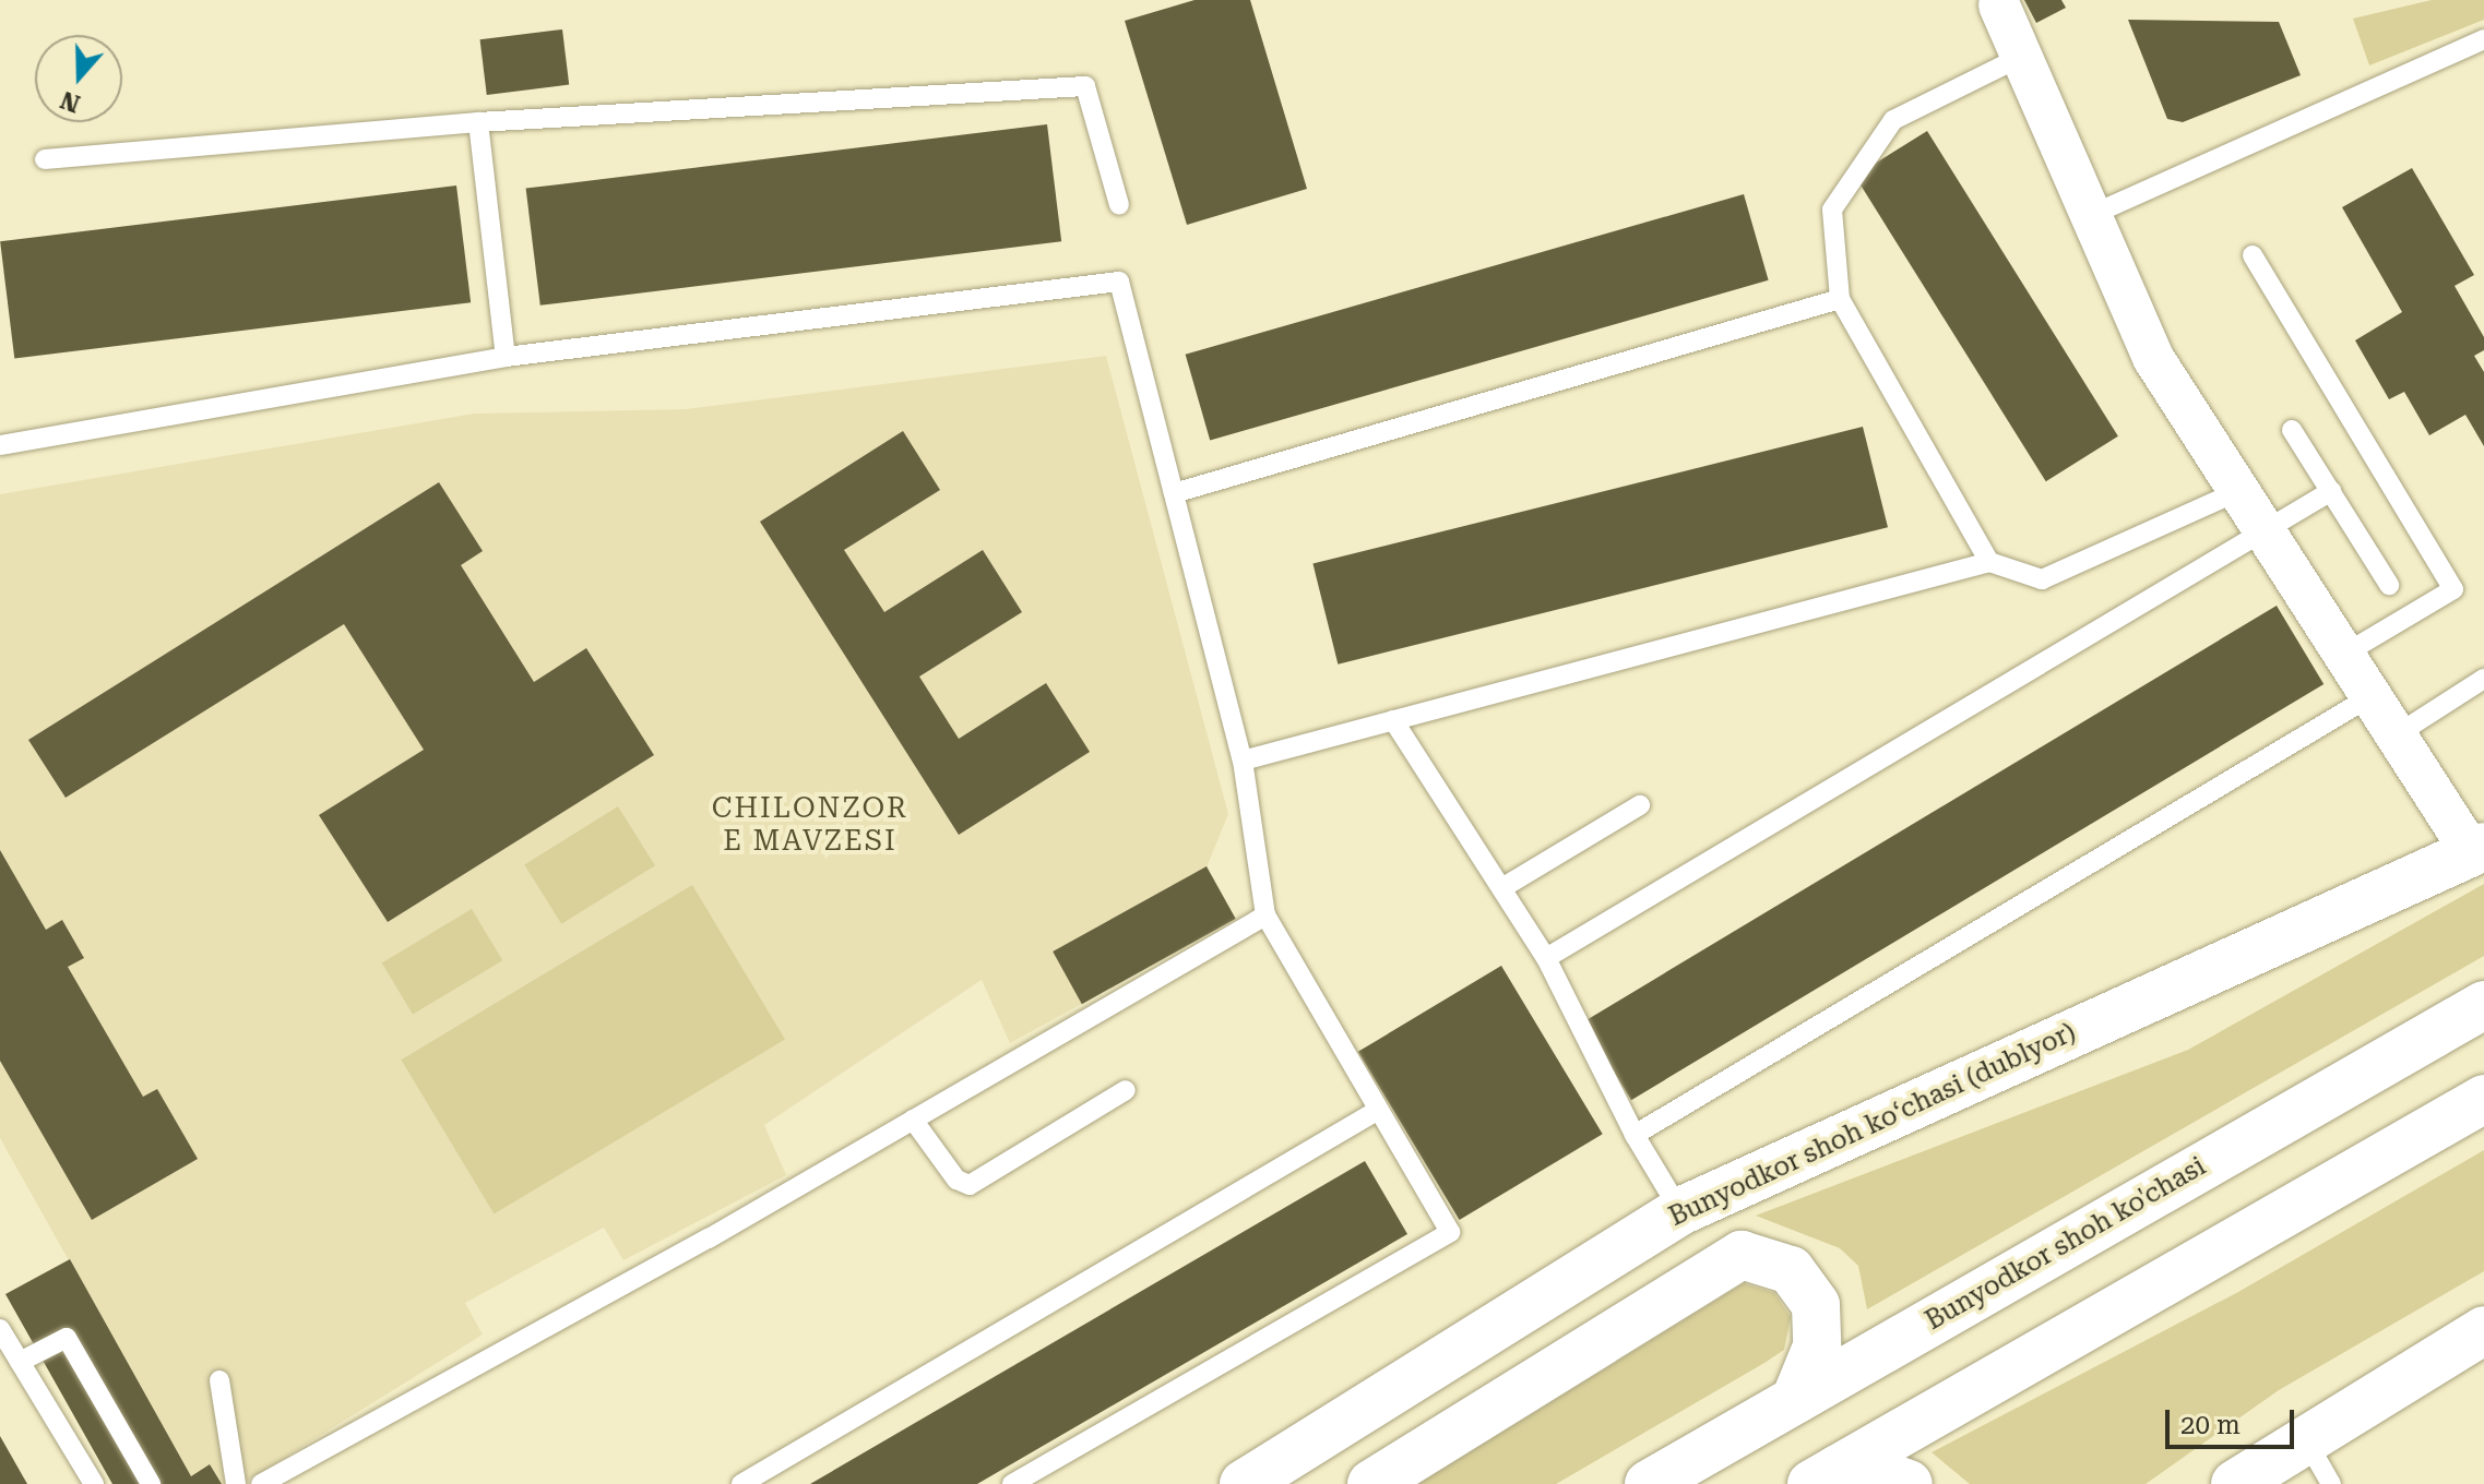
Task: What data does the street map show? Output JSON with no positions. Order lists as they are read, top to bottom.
{
  "streets": {
    "main road": ["Bunyodkor shoh koʻchasi (dublyor)", "Bunyodkor shoh ko'chasi"]
  },
  "districts": ["CHILONZOR E MAVZESI"],
  "scale_bar": "20 m",
  "north": "bottom"
}
